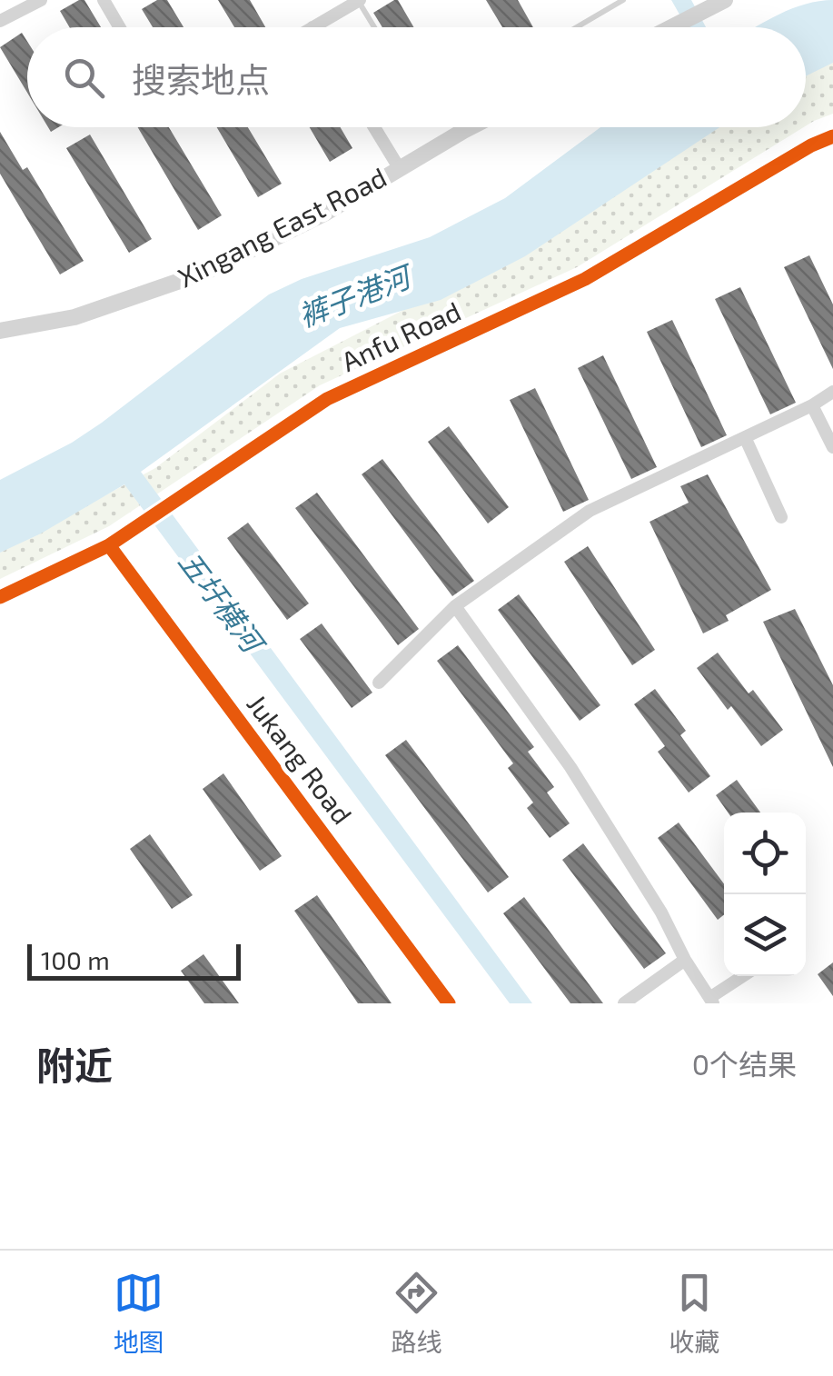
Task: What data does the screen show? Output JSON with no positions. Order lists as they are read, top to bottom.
{
  "streets": {
    "street": ["Xingang East Road", "Anfu Road", "Jukang Road"]
  },
  "crossings": [
    ["Anfu Road", "Jukang Road"]
  ],
  "water": ["裤子港河", "五圩横河"],
  "scale_bar": "100 m",
  "page": {
    "search": "搜索地点",
    "scale": "100 m",
    "heading": ["附近", "0个结果"],
    "nav": ["地图", "路线", "收藏"]
  }
}
